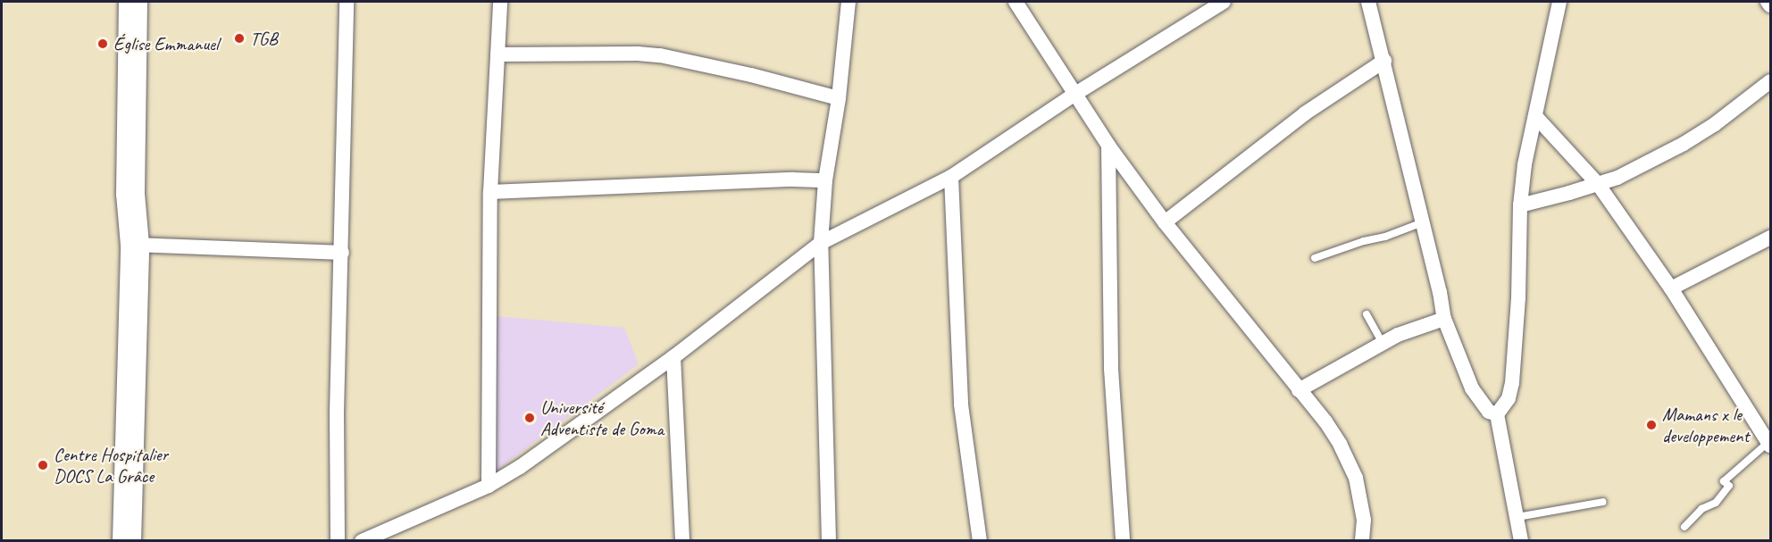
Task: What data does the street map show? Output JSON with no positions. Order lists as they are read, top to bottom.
{
  "places": [
    "TGB",
    "Église Emmanuel",
    "Université Adventiste de Goma",
    "Mamans x le developpement",
    "Centre Hospitalier DOCS La Grâce"
  ]
}
